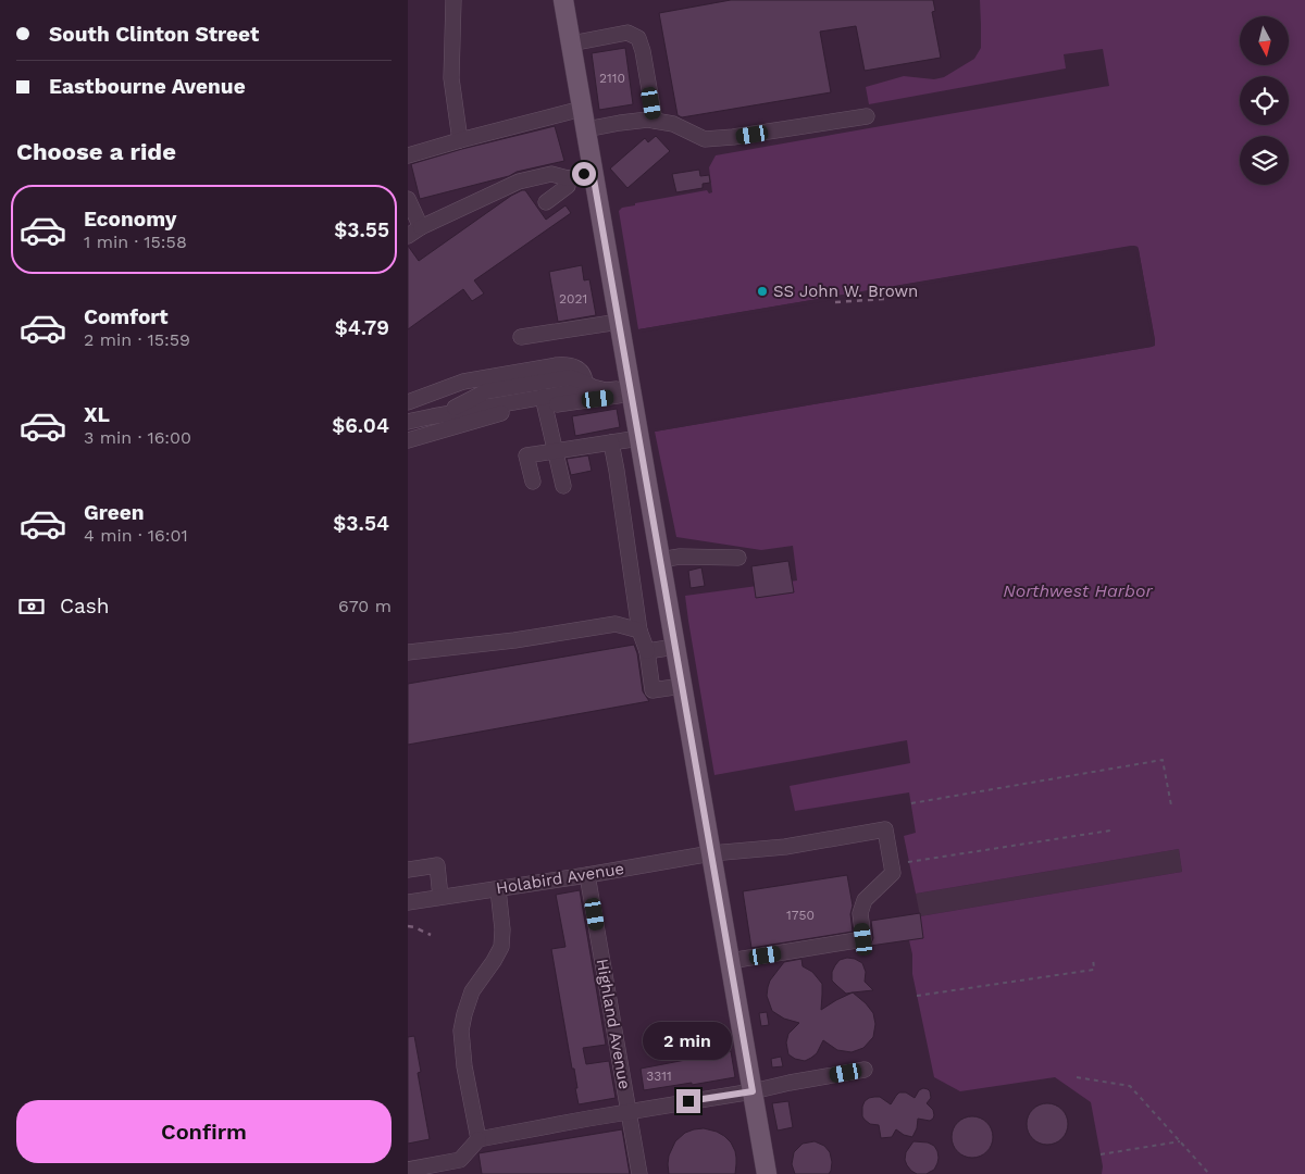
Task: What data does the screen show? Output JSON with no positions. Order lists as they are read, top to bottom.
{
  "streets": {
    "street": ["Holabird Avenue", "Highland Avenue"]
  },
  "crossings": [
    ["Holabird Avenue", "Highland Avenue"]
  ],
  "water": ["Northwest Harbor"],
  "places": ["SS John W. Brown"],
  "house_numbers": [
    "2110",
    "2021",
    "1750",
    "3311"
  ],
  "north": "bottom",
  "page": {
    "banner": ["South Clinton Street", "Eastbourne Avenue"],
    "heading": "Choose a ride",
    "list": [
      {
        "name": "Economy",
        "note": "1 min · 15:58",
        "value": "$3.55"
      },
      {
        "name": "Comfort",
        "note": "2 min · 15:59",
        "value": "$4.79"
      },
      {
        "name": "XL",
        "note": "3 min · 16:00",
        "value": "$6.04"
      },
      {
        "name": "Green",
        "note": "4 min · 16:01",
        "value": "$3.54"
      }
    ],
    "pay": ["Cash", "670 m"],
    "bubble": "2 min",
    "buttons": "Confirm"
  }
}
